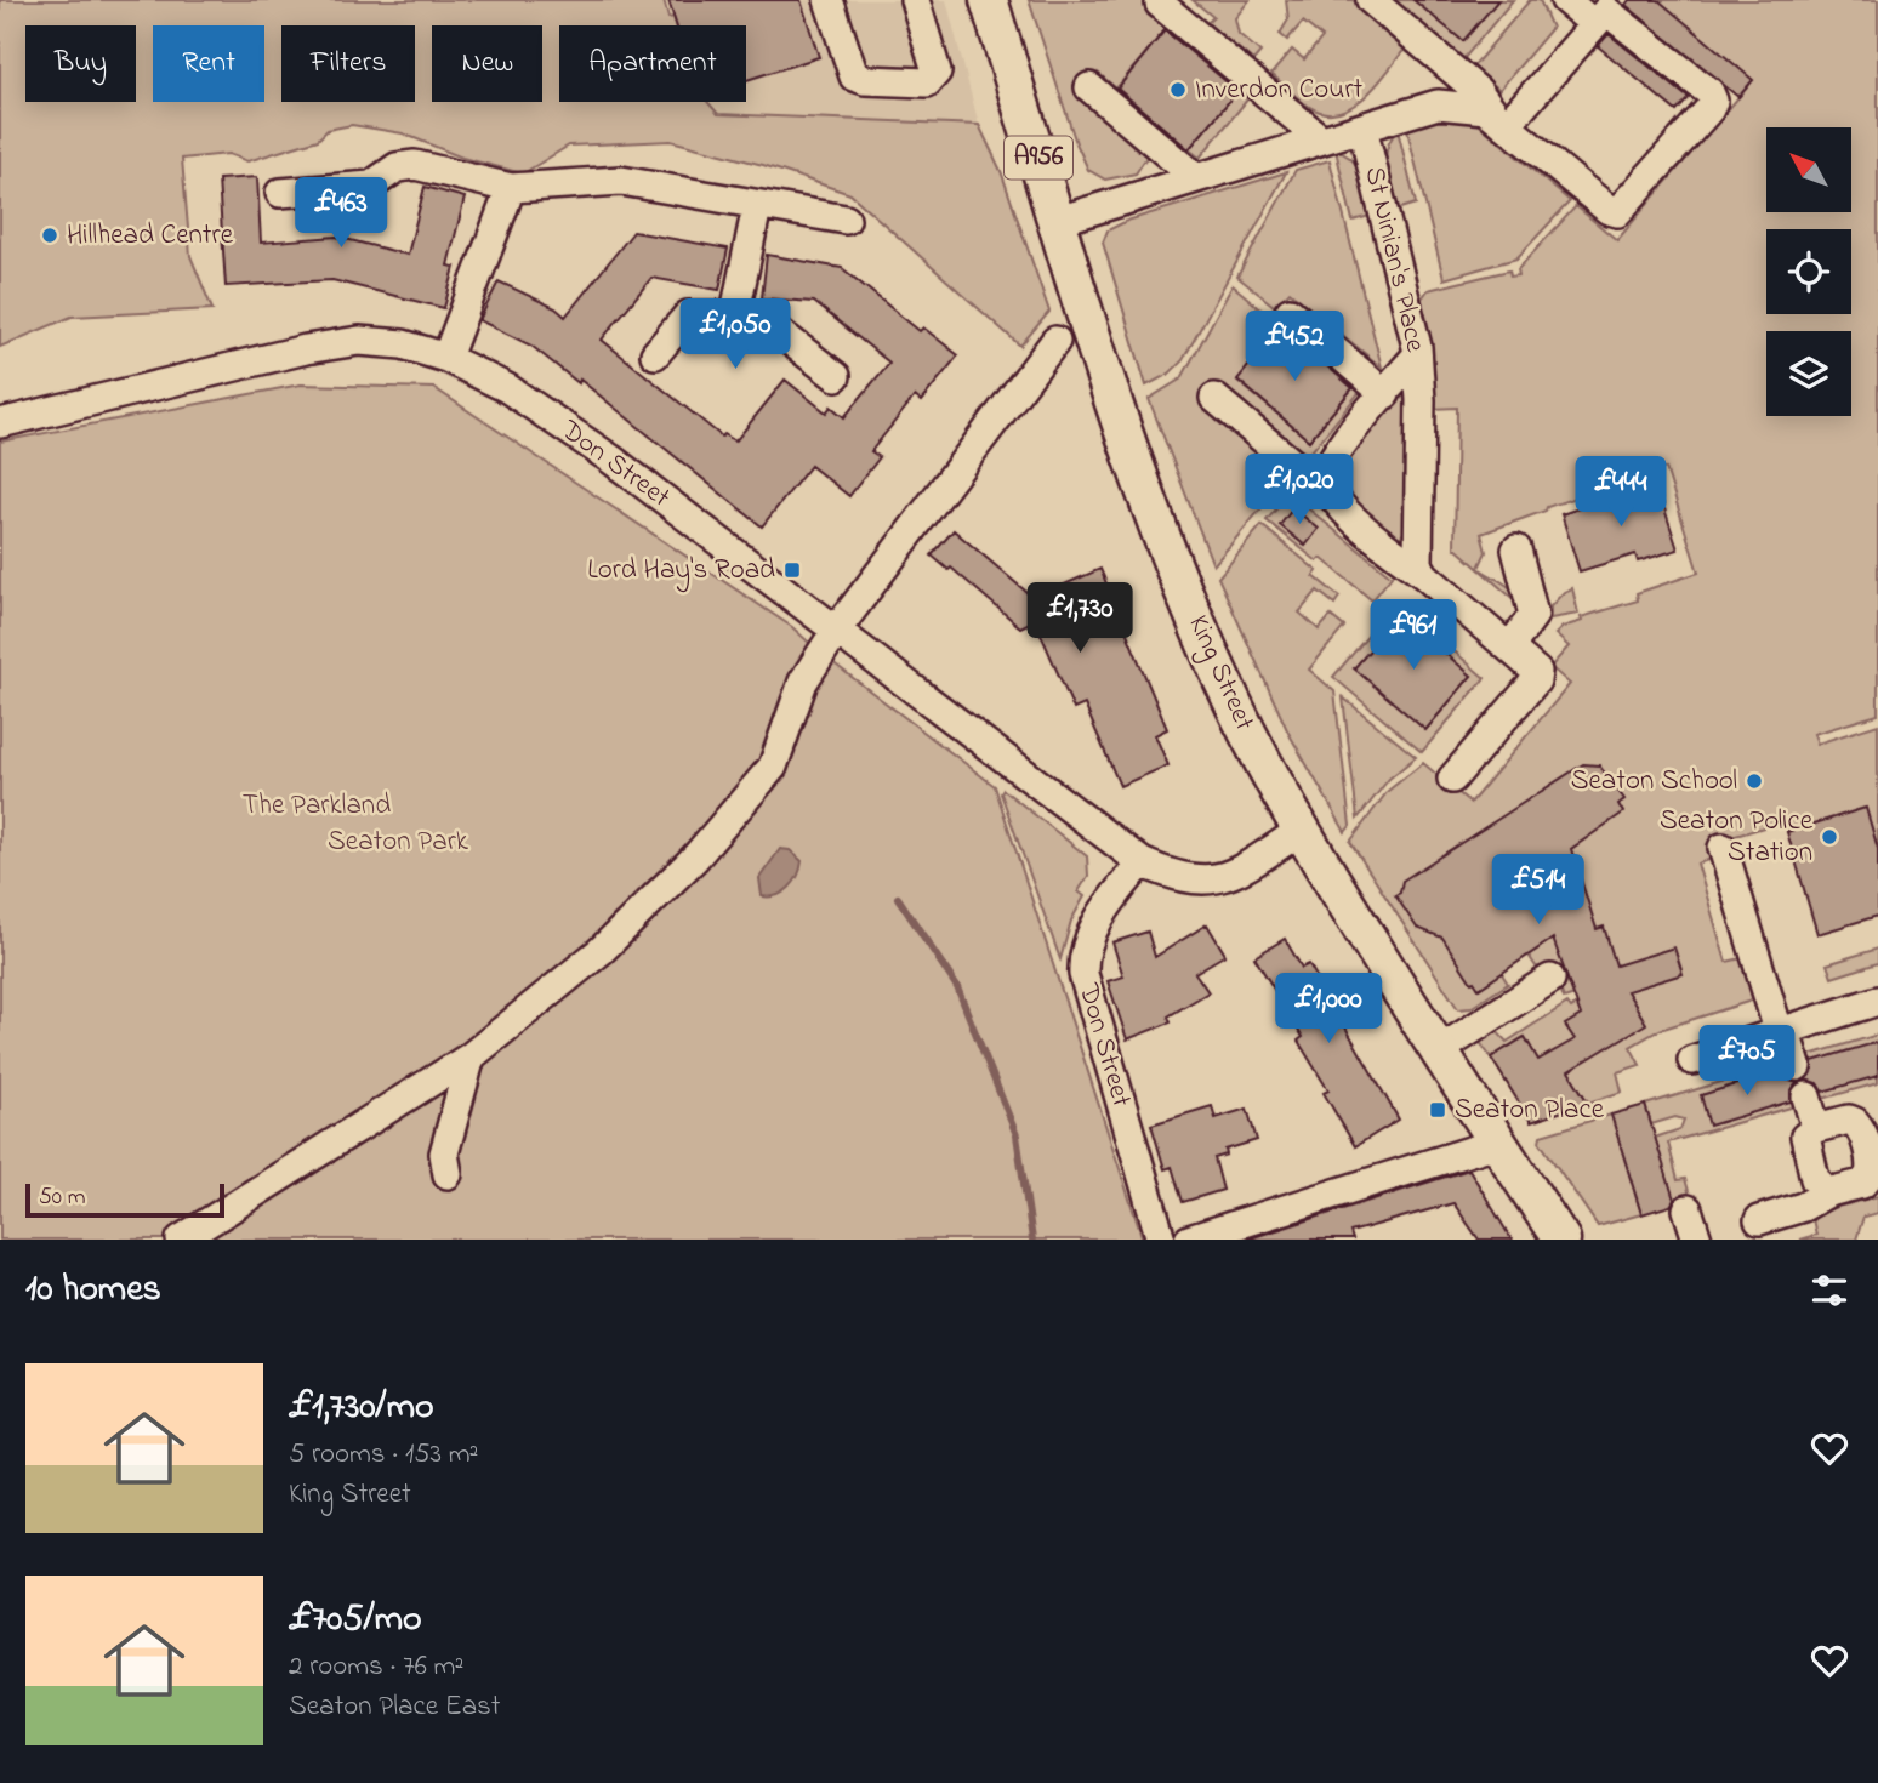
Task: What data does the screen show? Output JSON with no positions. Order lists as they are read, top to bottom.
{
  "streets": {
    "main road": ["A956", "King Street"],
    "street": ["St Ninian's Place", "Don Street"]
  },
  "crossings": [
    ["St Ninian's Place", "King Street"],
    ["Don Street", "King Street"]
  ],
  "parks": ["The Parkland", "Seaton Park"],
  "places": {
    "other": [
      "Inverdon Court",
      "Hillhead Centre",
      "Seaton School",
      "Seaton Police Station"
    ],
    "transit": ["Lord Hay's Road", "Seaton Place"]
  },
  "scale_bar": "50 m",
  "north": "top left",
  "page": {
    "chip": [
      "Buy",
      "Rent",
      "Filters",
      "New",
      "Apartment"
    ],
    "price": [
      "£463",
      "£1,050",
      "£452",
      "£1,020",
      "£444",
      "£1,730",
      "£961",
      "£514",
      "£1,000",
      "£705"
    ],
    "scale": "50 m",
    "heading": "10 homes",
    "list": [
      {
        "name": "£1,730/mo",
        "note": "5 rooms · 153 m² · King Street"
      },
      {
        "name": "£705/mo",
        "note": "2 rooms · 76 m² · Seaton Place East"
      }
    ]
  }
}
